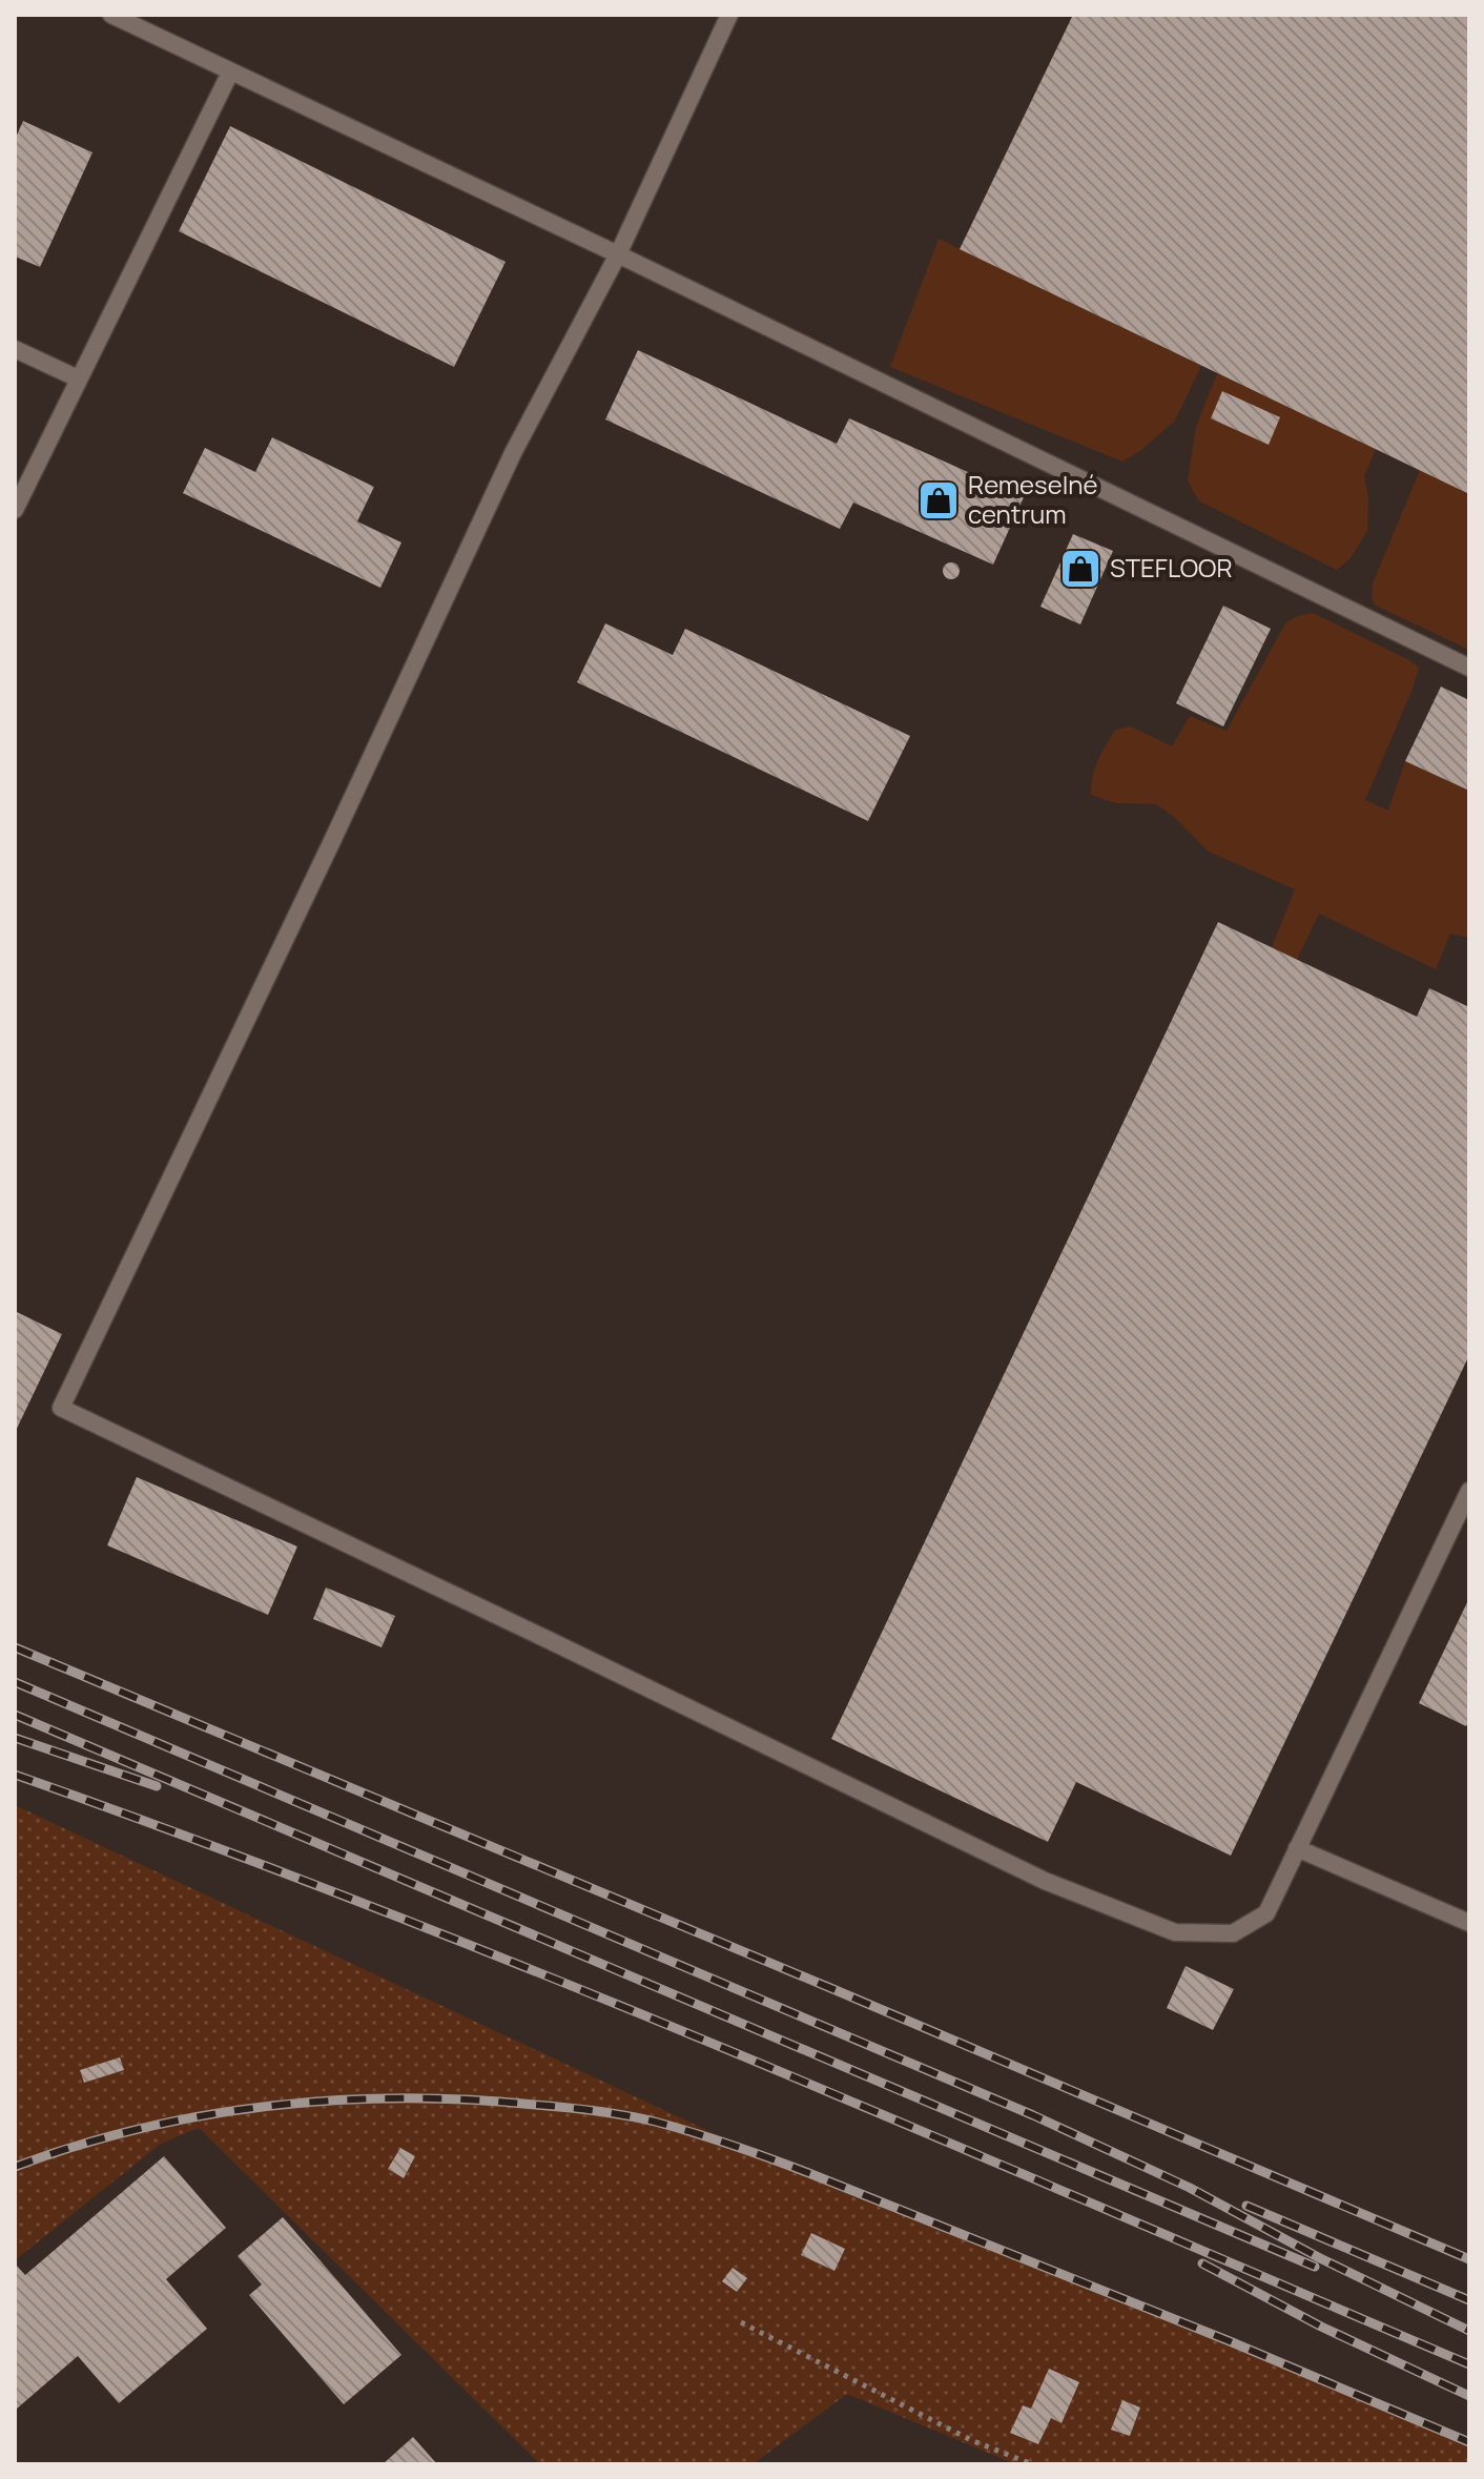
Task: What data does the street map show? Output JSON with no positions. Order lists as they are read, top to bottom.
{
  "places": {
    "shop": ["Remeselné centrum", "STEFLOOR"]
  }
}
